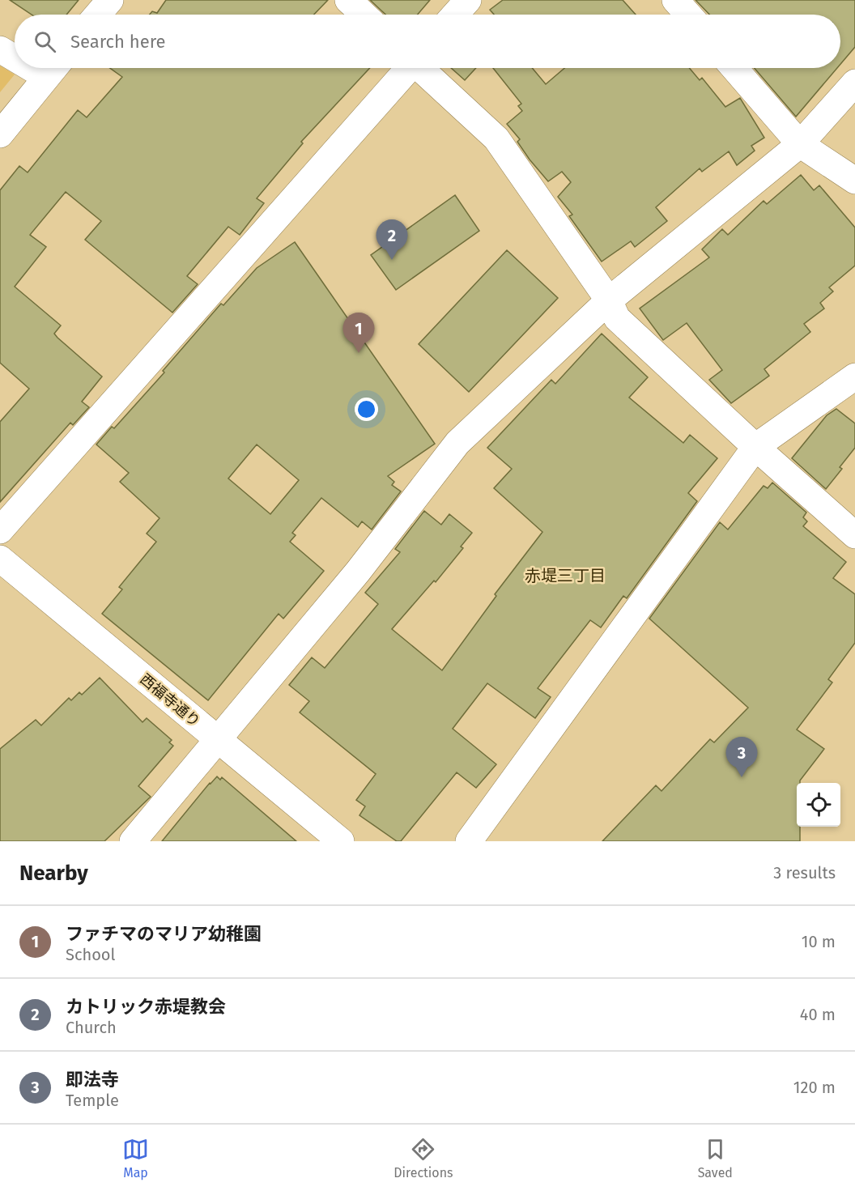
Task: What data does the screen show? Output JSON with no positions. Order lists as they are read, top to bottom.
{
  "streets": {
    "street": ["西福寺通り"]
  },
  "districts": ["赤堤三丁目"],
  "page": {
    "search": "Search here",
    "pins": ["2", "1", "3"],
    "heading": ["Nearby", "3 results"],
    "list": [
      {
        "mark": "1",
        "name": "ファチマのマリア幼稚園",
        "note": "School",
        "value": "10 m"
      },
      {
        "mark": "2",
        "name": "カトリック赤堤教会",
        "note": "Church",
        "value": "40 m"
      },
      {
        "mark": "3",
        "name": "即法寺",
        "note": "Temple",
        "value": "120 m"
      }
    ],
    "nav": ["Map", "Directions", "Saved"]
  }
}
